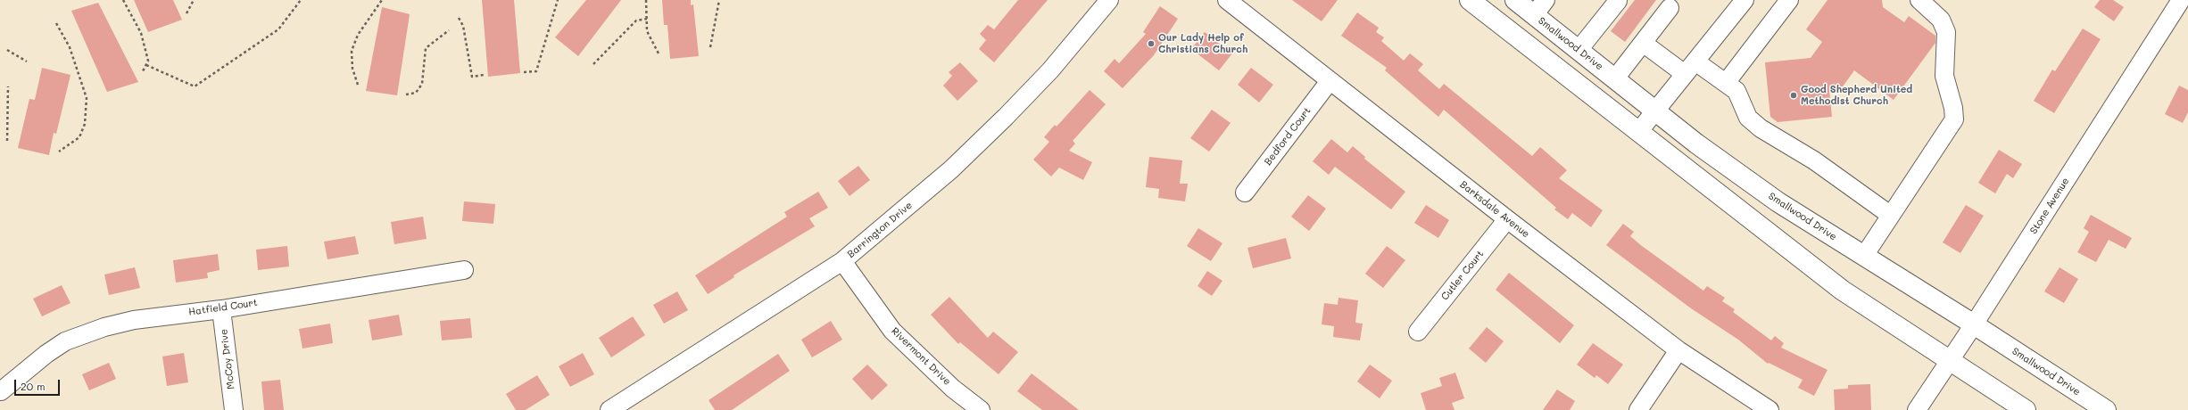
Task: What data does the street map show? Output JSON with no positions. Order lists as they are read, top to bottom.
{
  "streets": {
    "main road": ["Smallwood Drive"],
    "street": [
      "Bedford Court",
      "Stone Avenue",
      "Barksdale Avenue",
      "Barrington Drive",
      "Cutler Court",
      "Hatfield Court",
      "Rivermont Drive",
      "McCoy Drive"
    ]
  },
  "crossings": [
    ["Smallwood Drive", "Stone Avenue"],
    ["Bedford Court", "Barksdale Avenue"],
    ["Barksdale Avenue", "Cutler Court"],
    ["Barrington Drive", "Rivermont Drive"],
    ["Hatfield Court", "McCoy Drive"]
  ],
  "places": ["Our Lady Help of Christians Church", "Good Shepherd United Methodist Church"],
  "scale_bar": "20 m"
}
